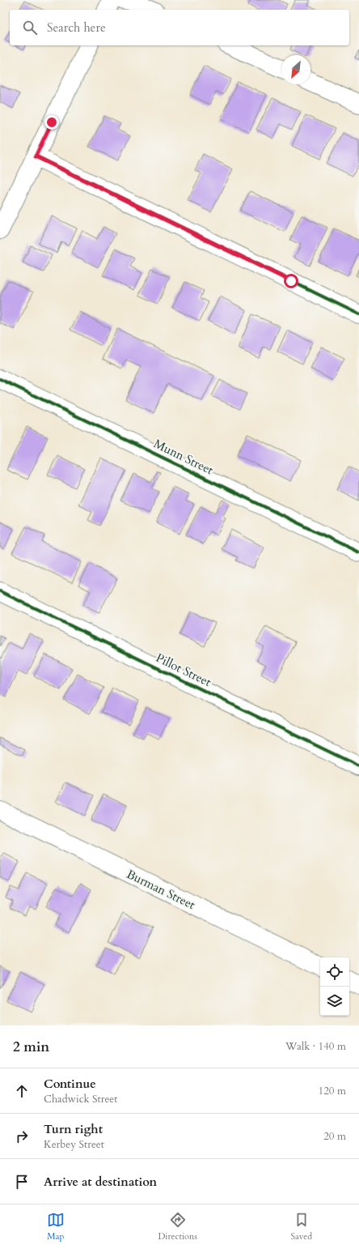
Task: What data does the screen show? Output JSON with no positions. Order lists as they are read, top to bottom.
{
  "streets": {
    "street": ["Munn Street", "Pillot Street", "Burman Street"]
  },
  "north": "bottom left",
  "page": {
    "search": "Search here",
    "heading": ["2 min", "Walk · 140 m"],
    "list": [
      ["Continue", "Chadwick Street", "120 m"],
      ["Turn right", "Kerbey Street", "20 m"],
      "Arrive at destination"
    ],
    "nav": ["Map", "Directions", "Saved"]
  }
}
